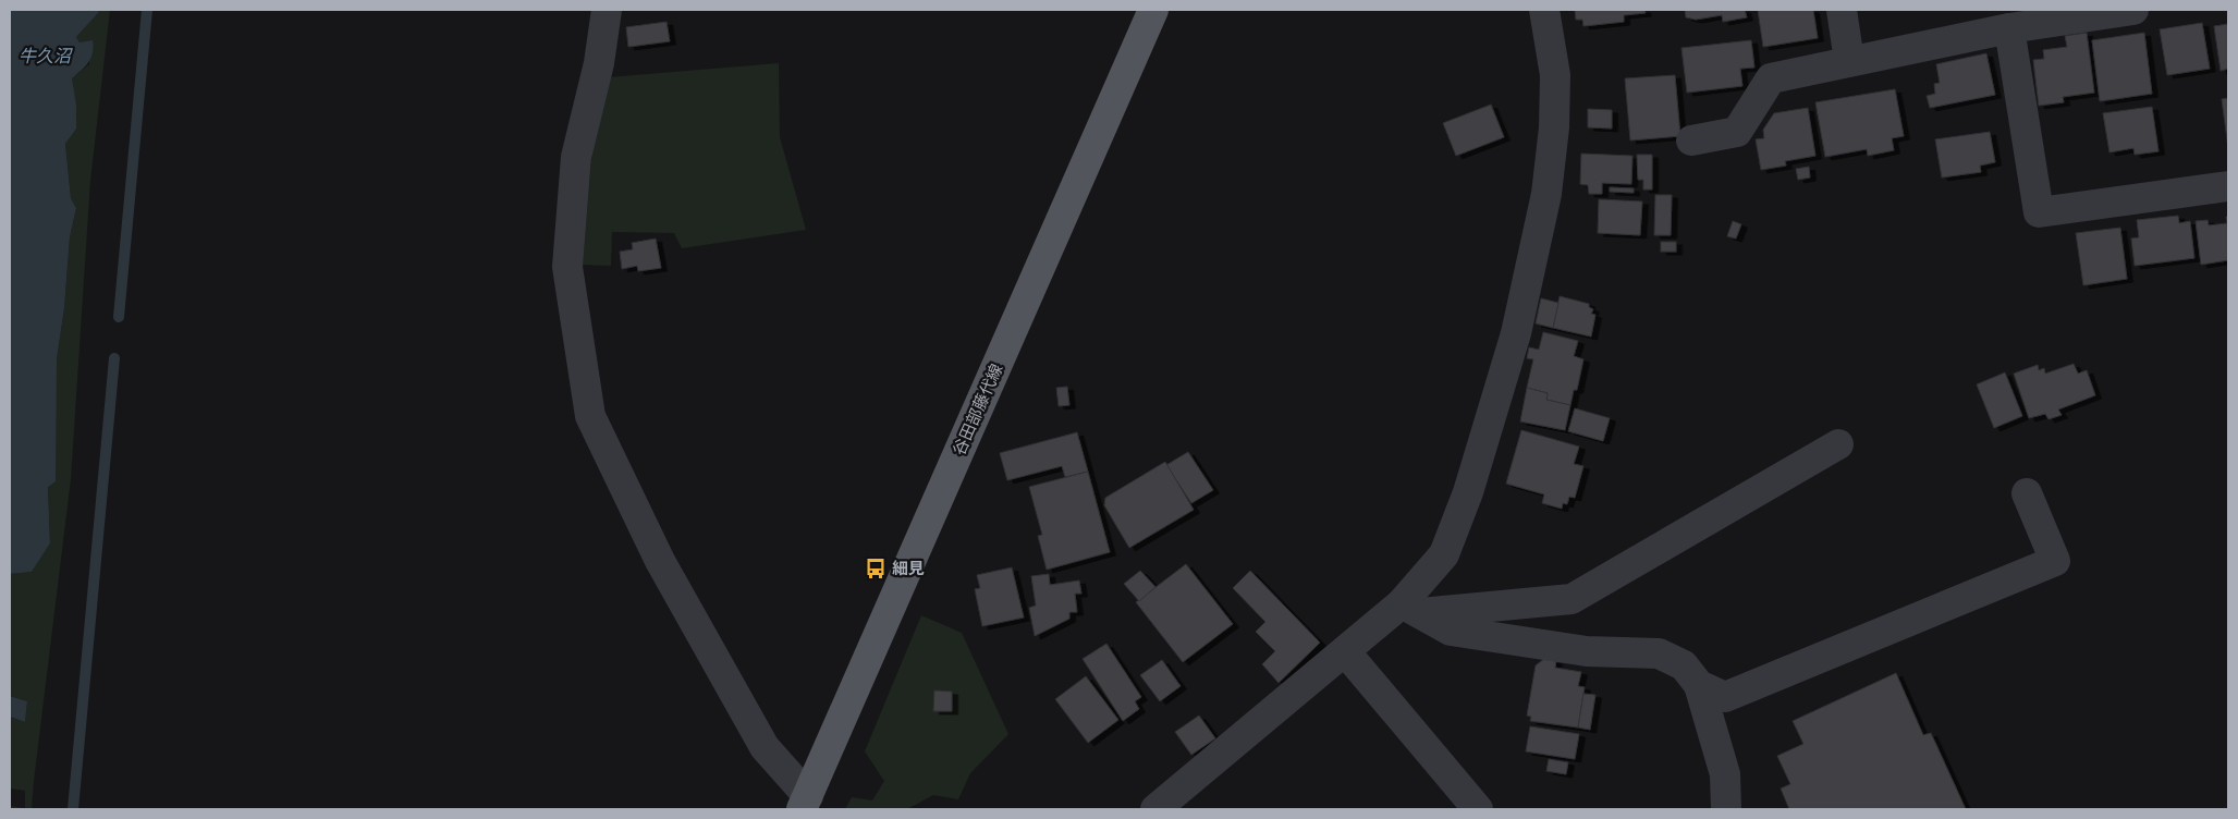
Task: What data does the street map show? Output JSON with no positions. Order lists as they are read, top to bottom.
{
  "streets": {
    "main road": ["谷田部藤代線"]
  },
  "water": ["牛久沼"],
  "places": {
    "bus stop": ["細見"]
  }
}
